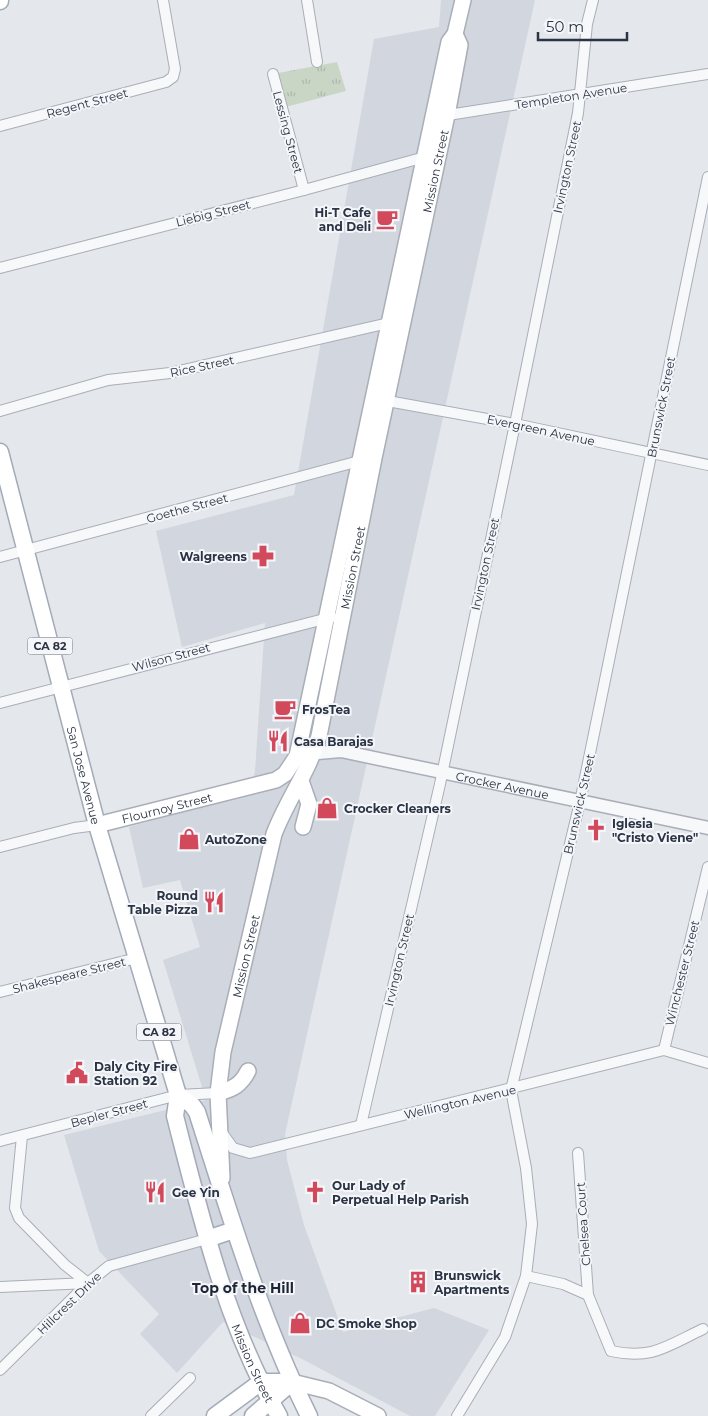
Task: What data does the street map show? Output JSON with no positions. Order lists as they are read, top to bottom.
{
  "streets": {
    "main road": [
      "Mission Street",
      "CA 82",
      "San Jose Avenue",
      "Flournoy Street"
    ],
    "street": [
      "Templeton Avenue",
      "Regent Street",
      "Lessing Street",
      "Irvington Street",
      "Liebig Street",
      "Rice Street",
      "Brunswick Street",
      "Evergreen Avenue",
      "Goethe Street",
      "Wilson Street",
      "Crocker Avenue",
      "Winchester Street",
      "Shakespeare Street",
      "Wellington Avenue",
      "Bepler Street",
      "Chelsea Court",
      "Hillcrest Drive"
    ]
  },
  "crossings": [
    ["Templeton Avenue", "Irvington Street"],
    ["Templeton Avenue", "Mission Street"],
    ["Lessing Street", "Liebig Street"],
    ["Irvington Street", "Evergreen Avenue"],
    ["Irvington Street", "Crocker Avenue"],
    ["Irvington Street", "Wellington Avenue"],
    ["Mission Street", "Liebig Street"],
    ["Mission Street", "Rice Street"],
    ["Mission Street", "Evergreen Avenue"],
    ["Mission Street", "Goethe Street"],
    ["Mission Street", "Wilson Street"],
    ["Mission Street", "San Jose Avenue"],
    ["Mission Street", "Crocker Avenue"],
    ["Mission Street", "Wellington Avenue"],
    ["Mission Street", "Bepler Street"],
    ["Mission Street", "Hillcrest Drive"],
    ["Brunswick Street", "Evergreen Avenue"],
    ["Brunswick Street", "Crocker Avenue"],
    ["Brunswick Street", "Wellington Avenue"],
    ["Goethe Street", "San Jose Avenue"],
    ["Wilson Street", "San Jose Avenue"],
    ["San Jose Avenue", "Flournoy Street"],
    ["San Jose Avenue", "Shakespeare Street"],
    ["San Jose Avenue", "Bepler Street"],
    ["Winchester Street", "Wellington Avenue"]
  ],
  "districts": ["Top of the Hill"],
  "places": {
    "cafe": ["Hi-T Cafe and Deli", "FrosTea"],
    "pharmacy": ["Walgreens"],
    "restaurant": ["Casa Barajas", "Round Table Pizza", "Gee Yin"],
    "shop": ["Crocker Cleaners", "AutoZone", "DC Smoke Shop"],
    "church": ["Iglesia \"Cristo Viene\"", "Our Lady of Perpetual Help Parish"],
    "public building": ["Daly City Fire Station 92"],
    "building": ["Brunswick Apartments"]
  },
  "scale_bar": "50 m"
}
